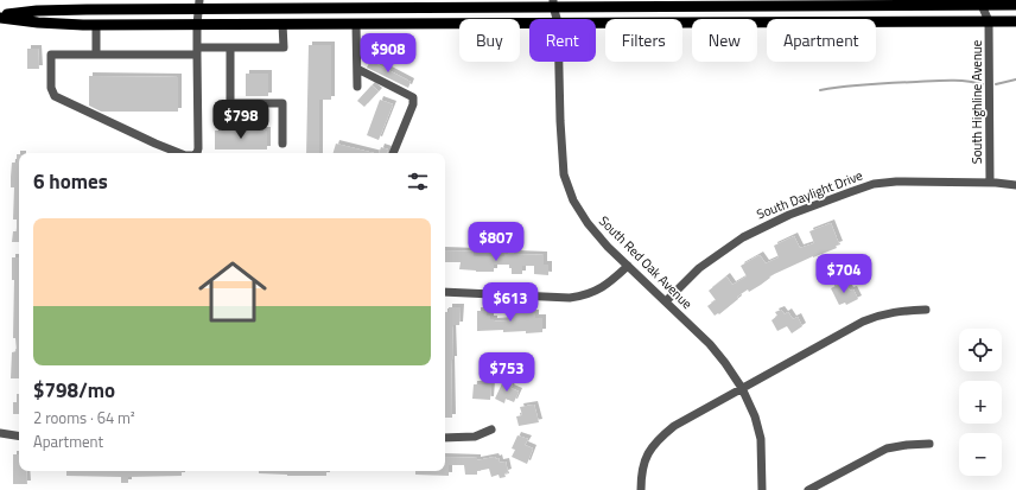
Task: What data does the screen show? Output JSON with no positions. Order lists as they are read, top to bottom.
{
  "streets": {
    "street": ["South Highline Avenue", "South Daylight Drive", "South Red Oak Avenue"]
  },
  "crossings": [
    ["South Highline Avenue", "South Daylight Drive"],
    ["South Daylight Drive", "South Red Oak Avenue"]
  ],
  "page": {
    "chip": [
      "Buy",
      "Rent",
      "Filters",
      "New",
      "Apartment"
    ],
    "price": [
      "$908",
      "$798",
      "$807",
      "$704",
      "$613",
      "$753"
    ],
    "heading": "6 homes",
    "list": [
      {
        "name": "$798/mo",
        "note": "2 rooms · 64 m² · Apartment"
      }
    ],
    "map_buttons": ["+", "−"]
  }
}
